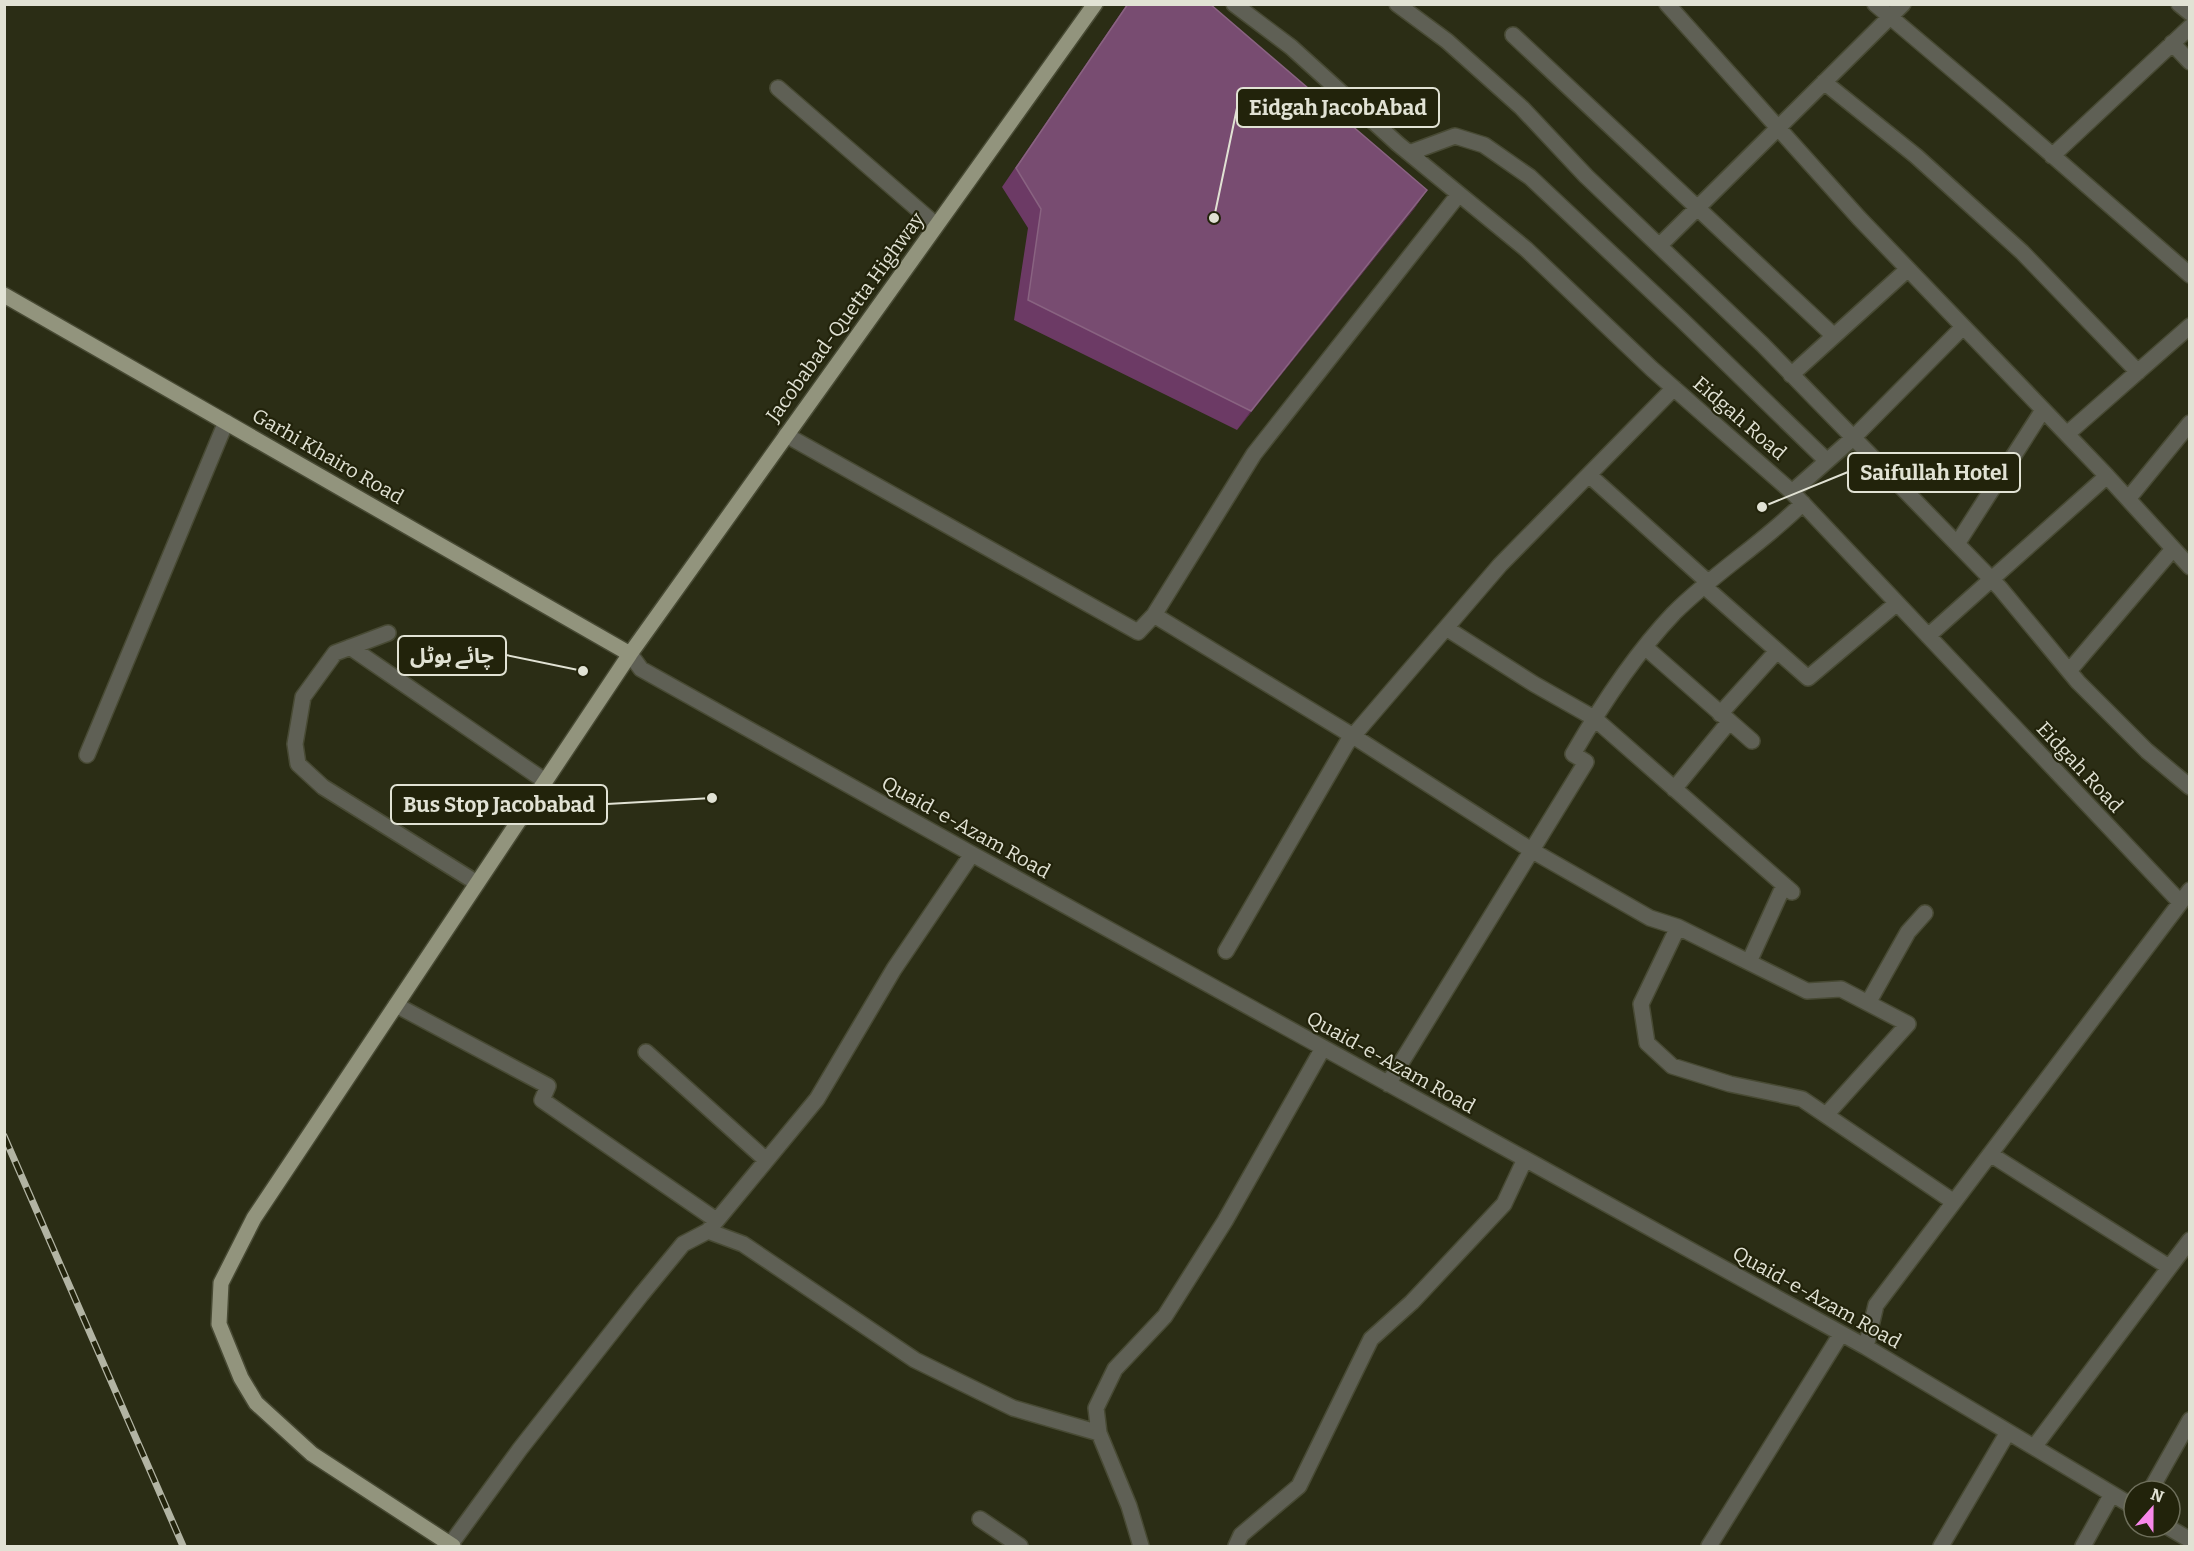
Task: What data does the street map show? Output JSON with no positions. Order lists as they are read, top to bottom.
{
  "streets": {
    "main road": ["Jacobabad-Quetta Highway", "Garhi Khairo Road"],
    "street": ["Eidgah Road", "Quaid-e-Azam Road"]
  },
  "crossings": [
    ["Jacobabad-Quetta Highway", "Garhi Khairo Road"],
    ["Jacobabad-Quetta Highway", "Quaid-e-Azam Road"],
    ["Garhi Khairo Road", "Quaid-e-Azam Road"]
  ],
  "places": [
    "Eidgah JacobAbad",
    "Saifullah Hotel",
    "چائے ہوٹل",
    "Bus Stop Jacobabad"
  ],
  "north": "top"
}
